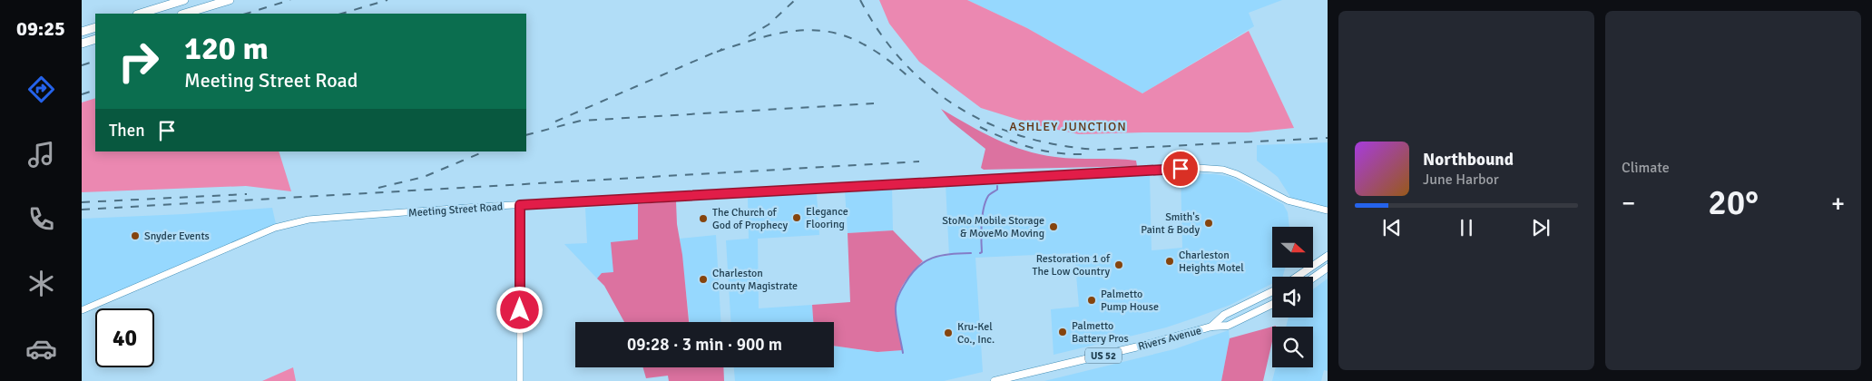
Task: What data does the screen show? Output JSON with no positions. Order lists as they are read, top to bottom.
{
  "streets": {
    "main road": ["Rivers Avenue", "US 52"],
    "street": ["Meeting Street Road"]
  },
  "districts": ["ASHLEY JUNCTION"],
  "places": [
    "Elegance Flooring",
    "The Church of God of Prophecy",
    "Smith's Paint & Body",
    "StoMo Mobile Storage & MoveMo Moving",
    "Snyder Events",
    "Charleston Heights Motel",
    "Restoration 1 of The Low Country",
    "Charleston County Magistrate",
    "Palmetto Pump House",
    "Palmetto Battery Pros",
    "Kru-Kel Co., Inc."
  ],
  "north": "right",
  "page": {
    "tabs": "09:25",
    "tile": "Climate",
    "turn": ["120 m", "Meeting Street Road"],
    "then": "Then",
    "song": ["Northbound", "June Harbor"],
    "heat": ["−", "20°", "+"],
    "limit": "40",
    "trip": "09:28 · 3 min · 900 m"
  }
}
